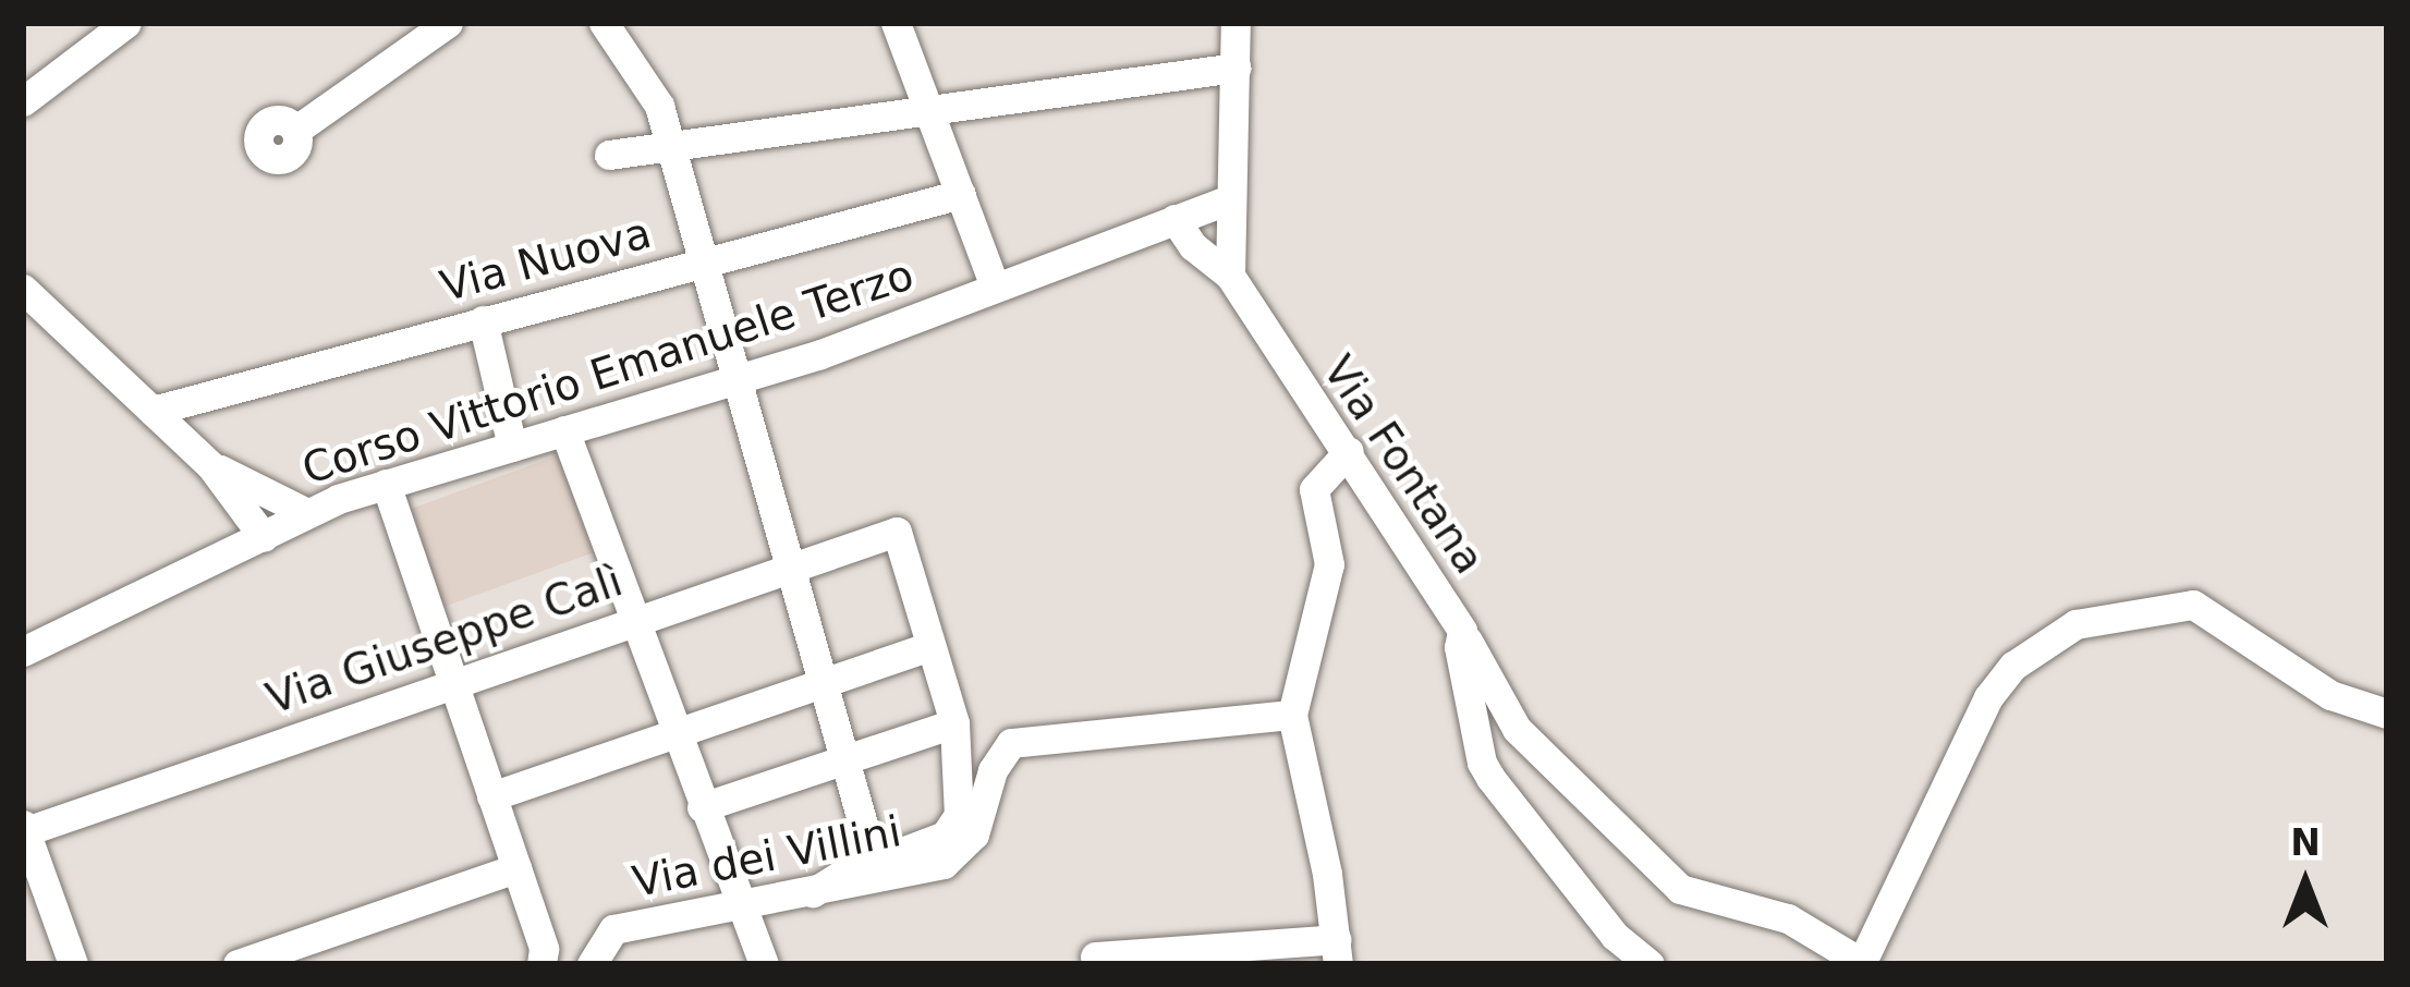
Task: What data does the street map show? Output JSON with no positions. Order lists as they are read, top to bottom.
{
  "streets": {
    "street": [
      "Via Nuova",
      "Corso Vittorio Emanuele Terzo",
      "Via Fontana",
      "Via Giuseppe Calì",
      "Via dei Villini"
    ]
  },
  "crossings": [
    ["Corso Vittorio Emanuele Terzo", "Via Fontana"]
  ],
  "north": "top"
}
